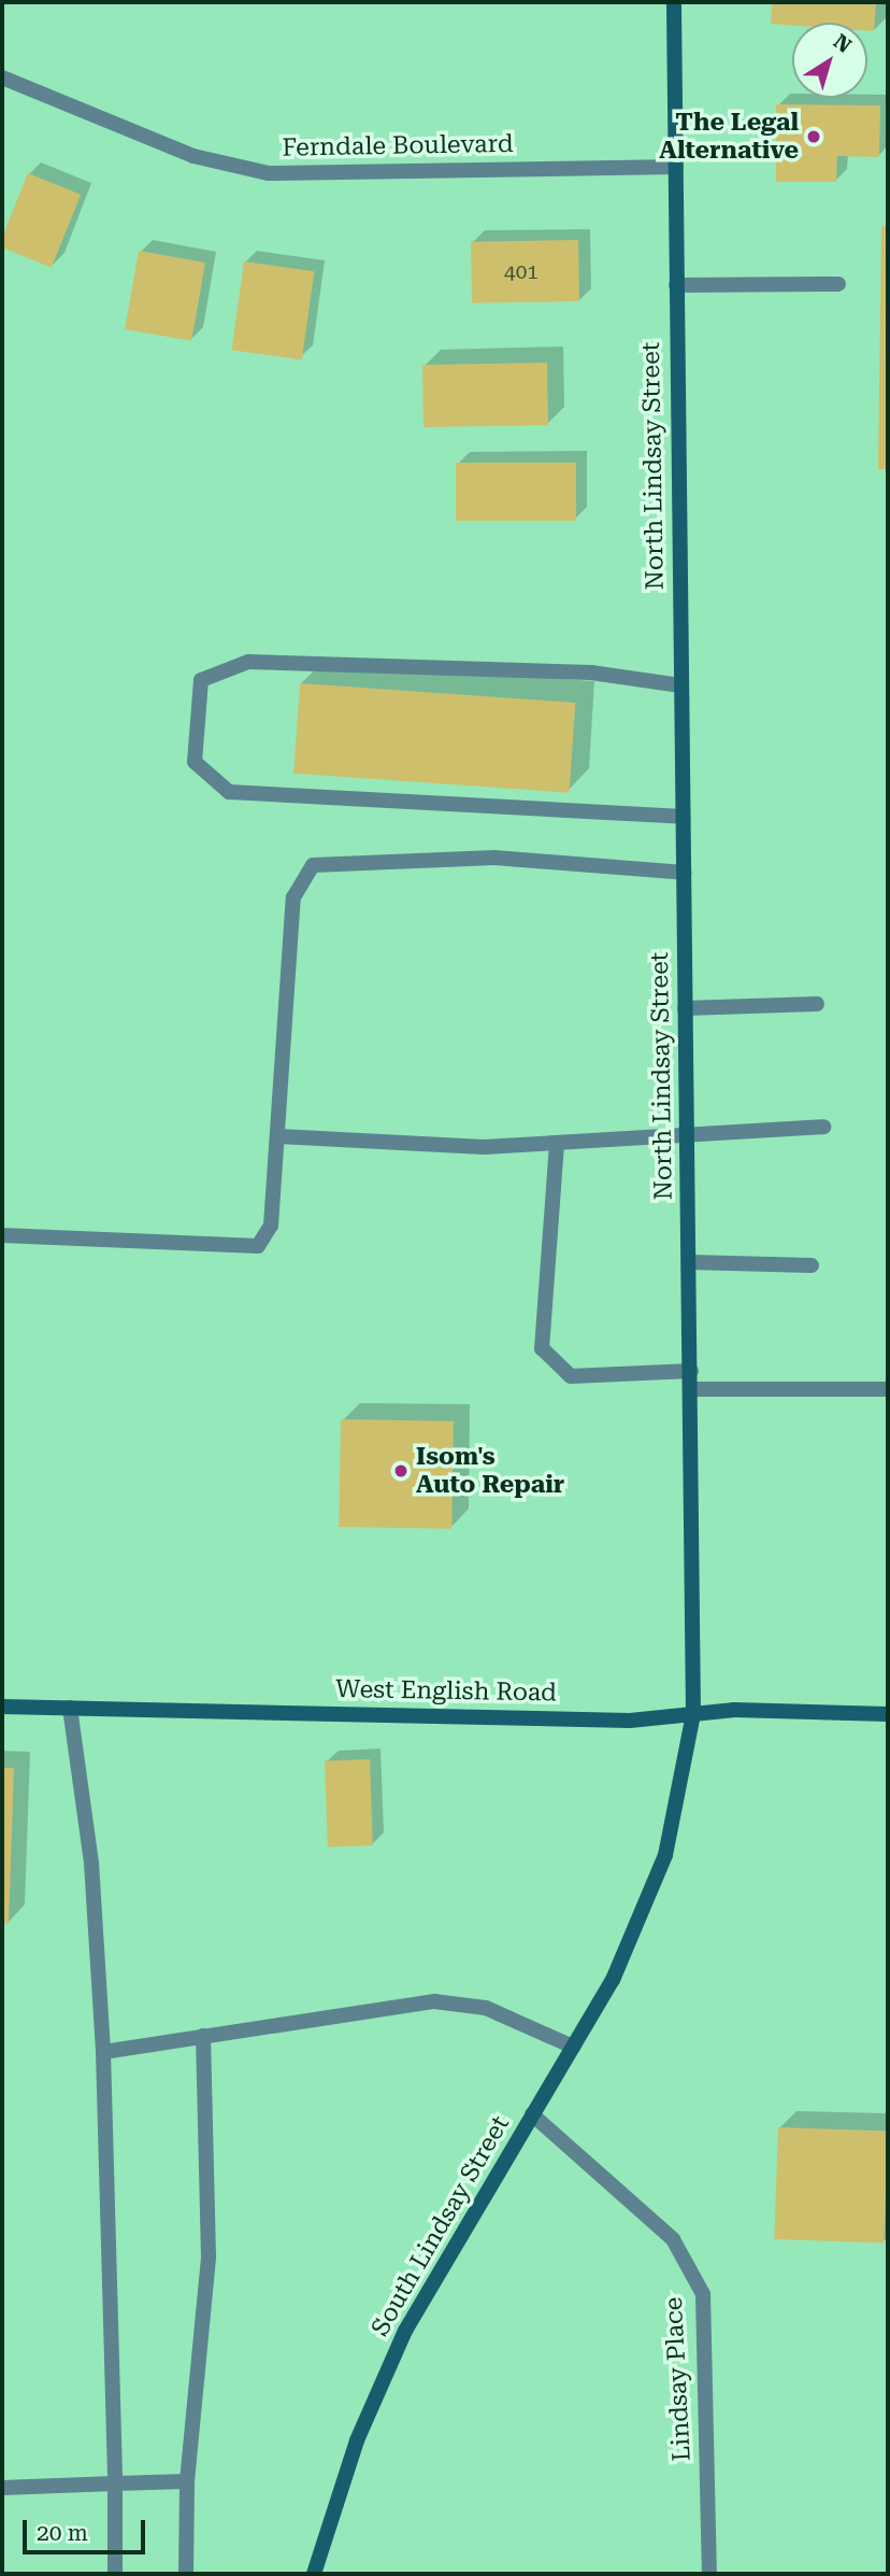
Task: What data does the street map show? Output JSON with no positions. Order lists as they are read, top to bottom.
{
  "streets": {
    "main road": ["North Lindsay Street", "West English Road", "South Lindsay Street"],
    "street": ["Ferndale Boulevard", "Lindsay Place"]
  },
  "crossings": [
    ["Ferndale Boulevard", "North Lindsay Street"],
    ["North Lindsay Street", "West English Road"],
    ["North Lindsay Street", "South Lindsay Street"],
    ["North Lindsay Street", "Lindsay Place"],
    ["South Lindsay Street", "Lindsay Place"]
  ],
  "places": ["The Legal Alternative", "Isom's Auto Repair"],
  "house_numbers": ["401"],
  "scale_bar": "20 m",
  "north": "top right"
}
